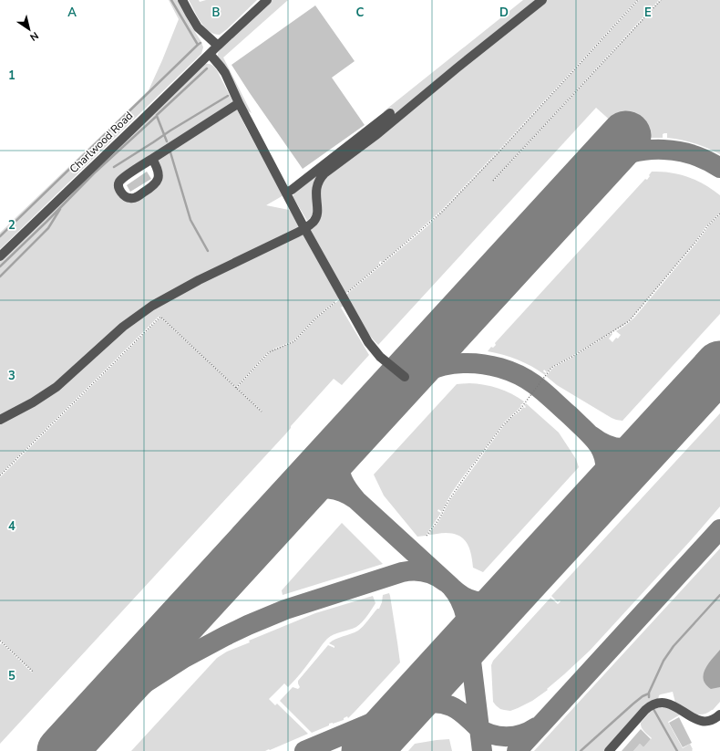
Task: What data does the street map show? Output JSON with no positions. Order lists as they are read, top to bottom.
{
  "streets": {
    "street": ["Charlwood Road"]
  },
  "north": "bottom right",
  "grid": {
    "columns": [
      "A",
      "B",
      "C",
      "D",
      "E"
    ],
    "rows": [
      "1",
      "2",
      "3",
      "4",
      "5"
    ]
  }
}
